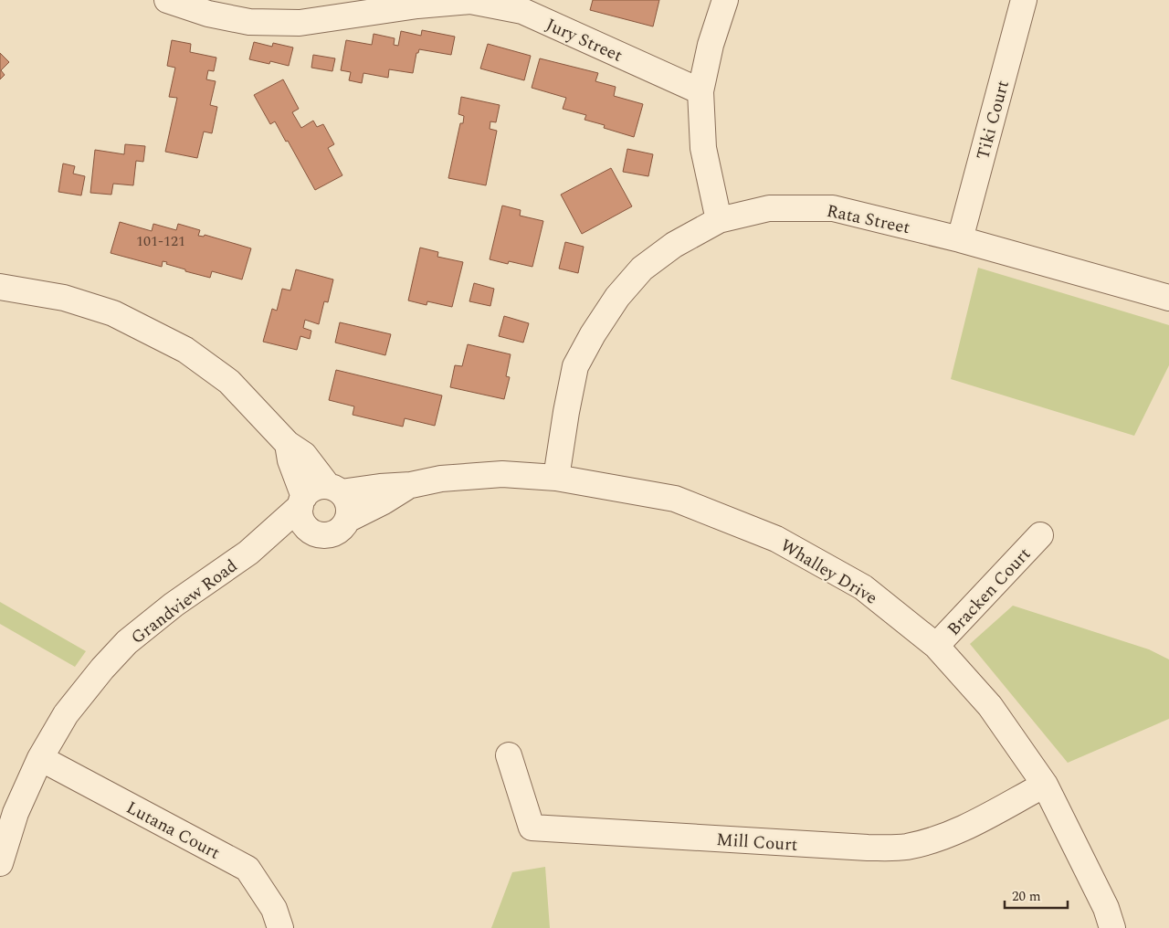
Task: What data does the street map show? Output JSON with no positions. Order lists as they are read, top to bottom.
{
  "streets": {
    "street": [
      "Jury Street",
      "Tiki Court",
      "Rata Street",
      "Whalley Drive",
      "Bracken Court",
      "Grandview Road",
      "Lutana Court",
      "Mill Court"
    ]
  },
  "crossings": [
    ["Tiki Court", "Rata Street"],
    ["Rata Street", "Whalley Drive"],
    ["Whalley Drive", "Bracken Court"],
    ["Whalley Drive", "Grandview Road"],
    ["Whalley Drive", "Mill Court"],
    ["Grandview Road", "Lutana Court"]
  ],
  "house_numbers": ["101-121"],
  "scale_bar": "20 m"
}
